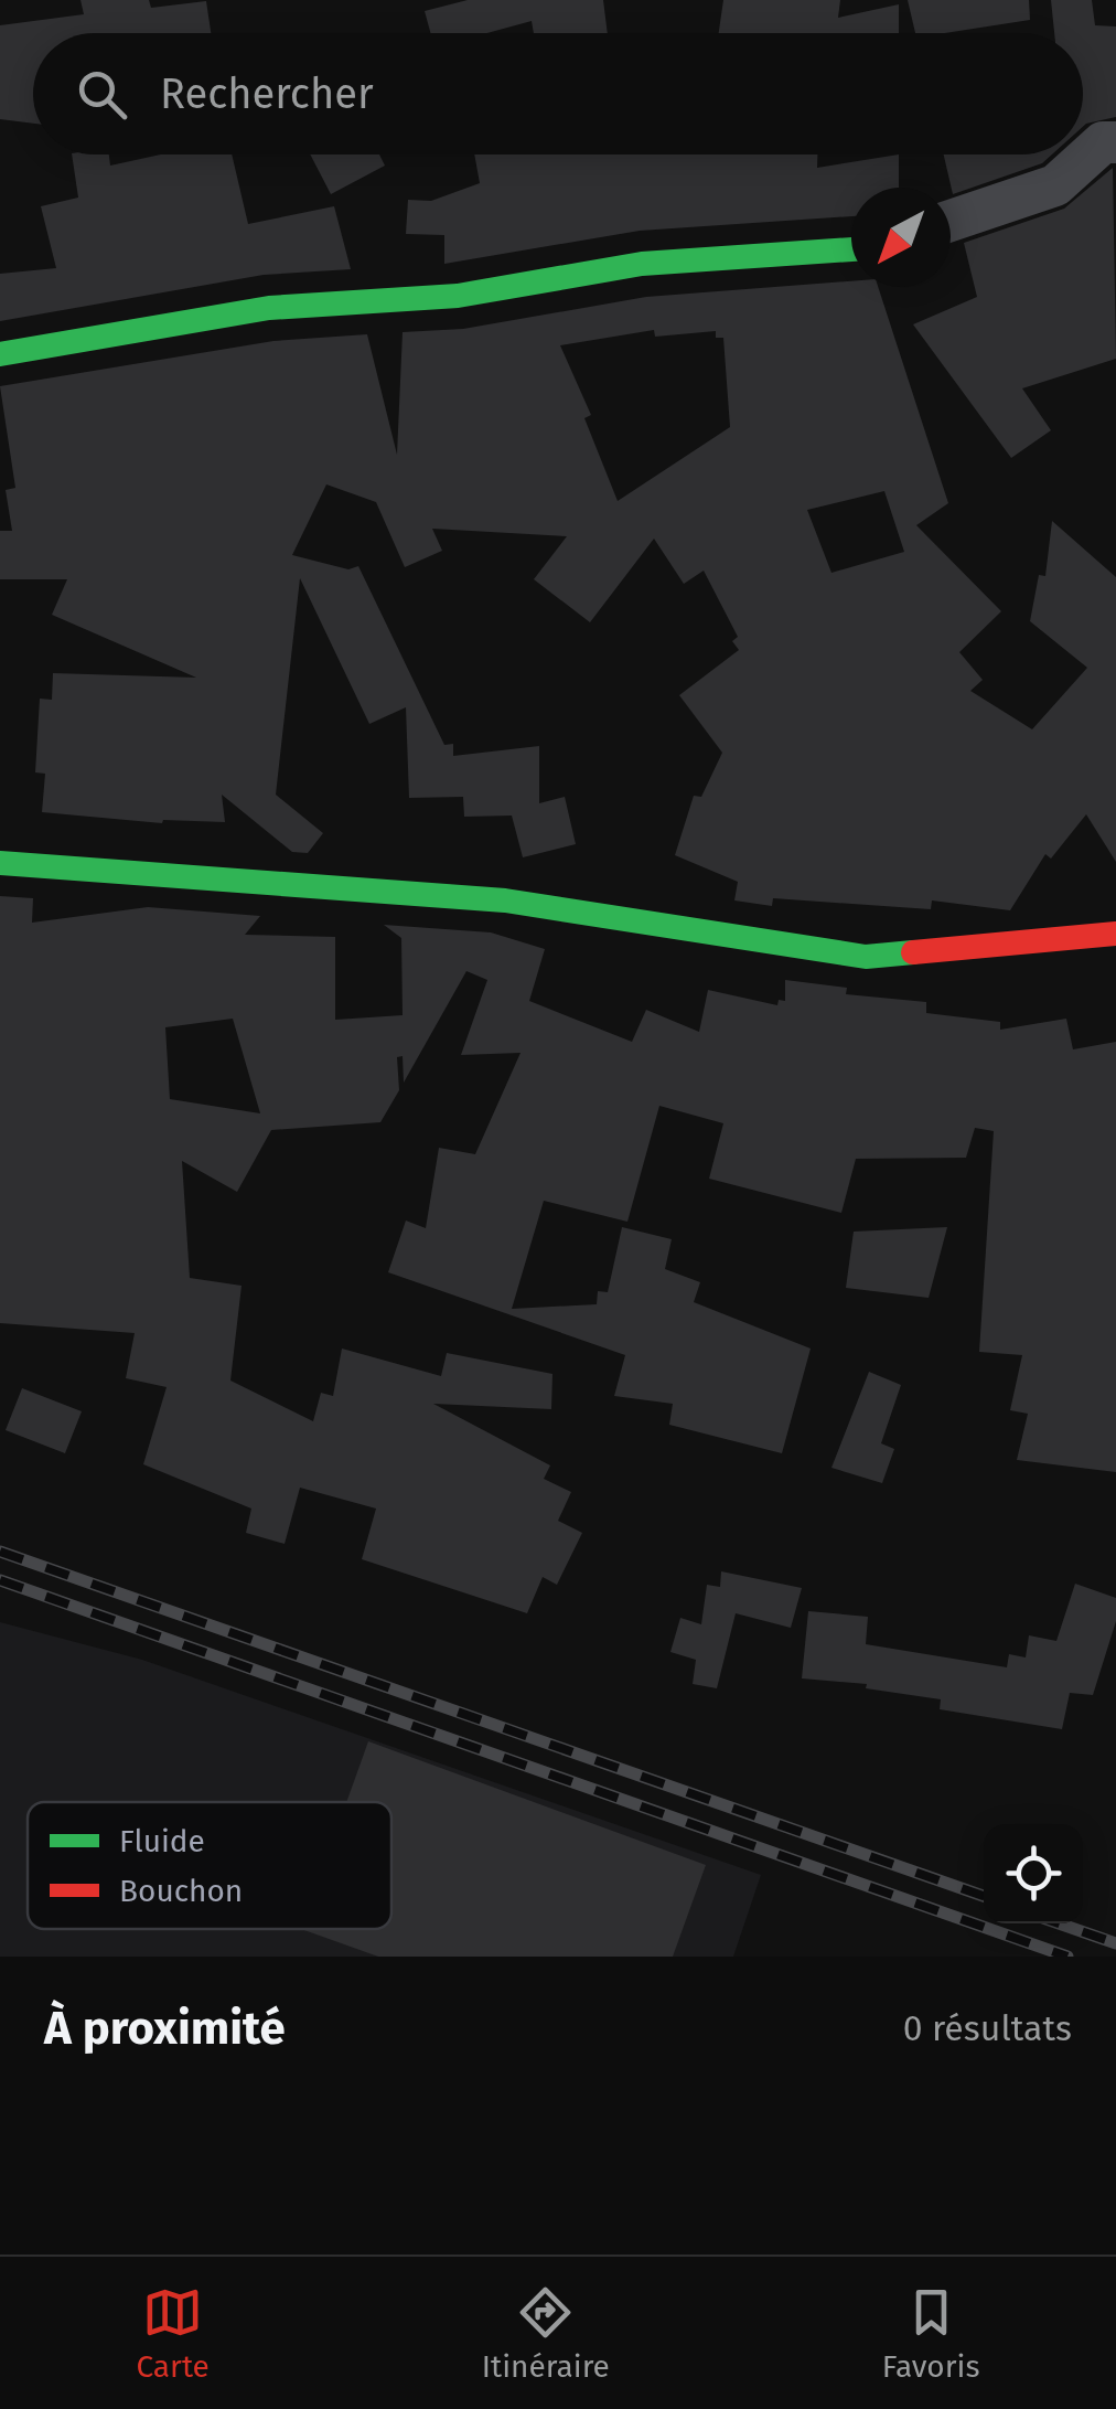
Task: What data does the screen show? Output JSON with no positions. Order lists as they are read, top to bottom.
{
  "legend": ["Fluide", "Bouchon"],
  "north": "bottom left",
  "page": {
    "search": "Rechercher",
    "heading": ["À proximité", "0 résultats"],
    "nav": ["Carte", "Itinéraire", "Favoris"]
  }
}
